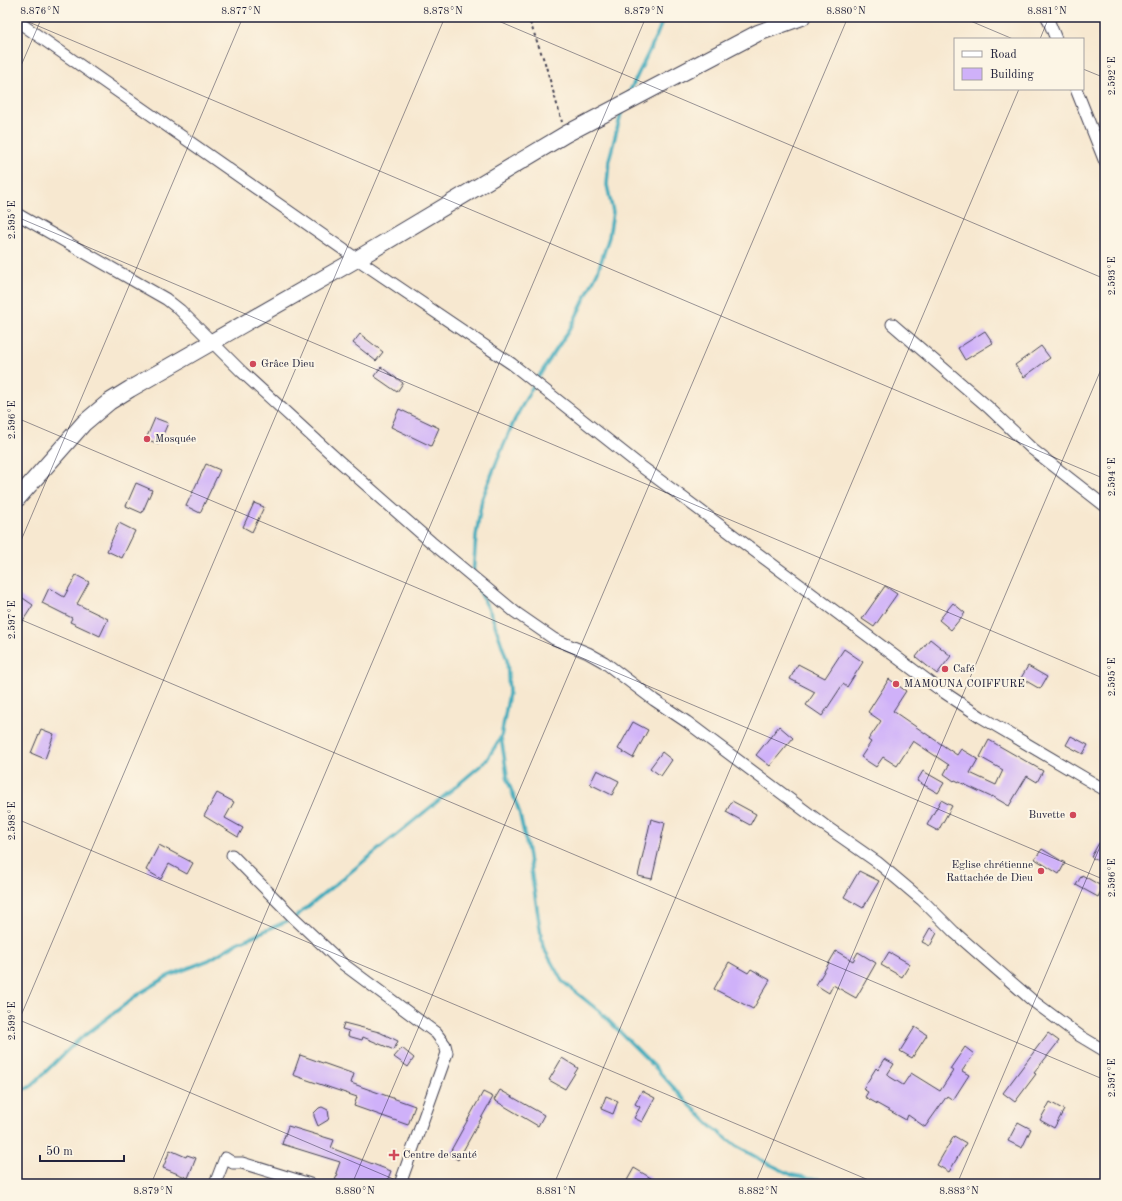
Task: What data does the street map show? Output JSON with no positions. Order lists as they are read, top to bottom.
{
  "places": {
    "other": [
      "Grâce Dieu",
      "Mosquée",
      "Café",
      "MAMOUNA COIFFURE",
      "Buvette",
      "Eglise chrétienne Rattachée de Dieu"
    ],
    "health": ["Centre de santé"]
  },
  "legend": ["Road", "Building"],
  "scale_bar": "50 m",
  "coordinates": [
    "8.876°N",
    "8.877°N",
    "8.878°N",
    "8.879°N",
    "8.880°N",
    "8.881°N",
    "2.592°E",
    "2.595°E",
    "2.593°E",
    "2.596°E",
    "2.594°E",
    "2.597°E",
    "2.598°E",
    "2.599°E",
    "8.882°N",
    "8.883°N"
  ]
}
